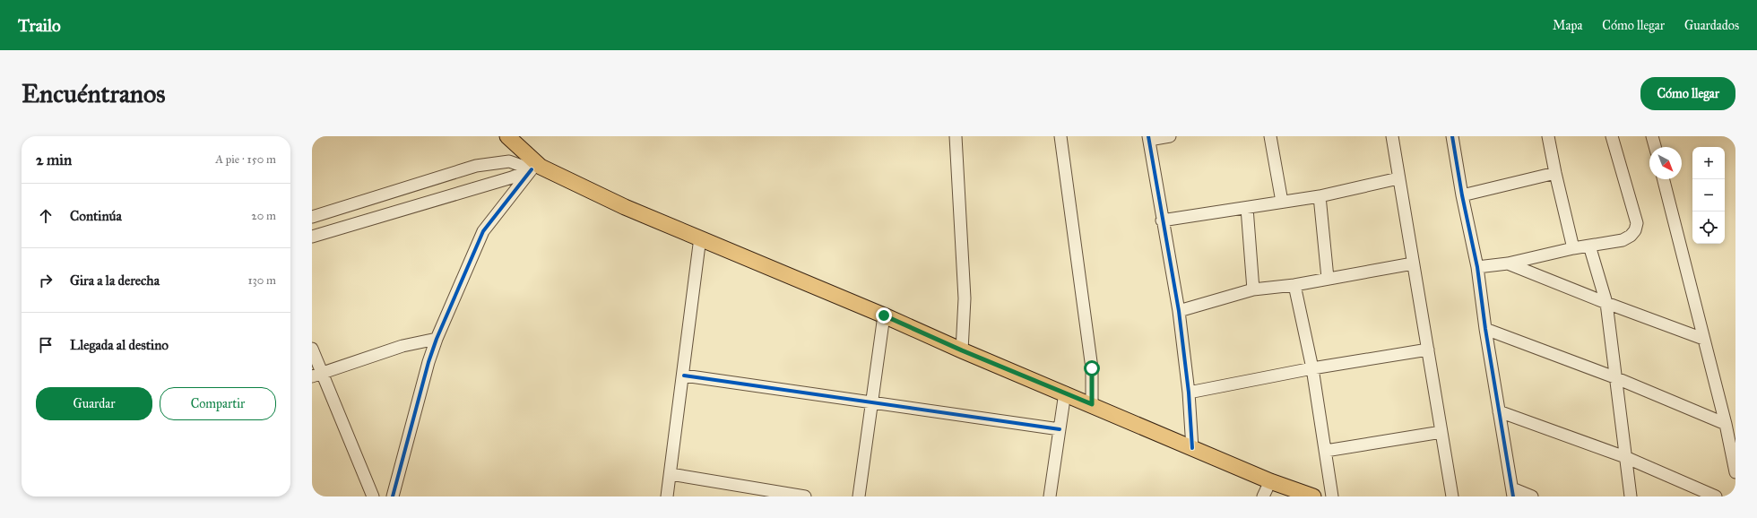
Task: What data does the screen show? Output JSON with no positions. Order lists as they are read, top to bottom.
{
  "north": "bottom right",
  "page": {
    "header": "Trailo",
    "nav": ["Mapa", "Cómo llegar", "Guardados"],
    "buttons": [
      "Cómo llegar",
      ["Guardar", "Compartir"]
    ],
    "title": "Encuéntranos",
    "heading": ["2 min", "A pie · 150 m"],
    "map_buttons": ["+", "−"],
    "list": [
      ["Continúa", "20 m"],
      ["Gira a la derecha", "130 m"],
      "Llegada al destino"
    ]
  }
}
